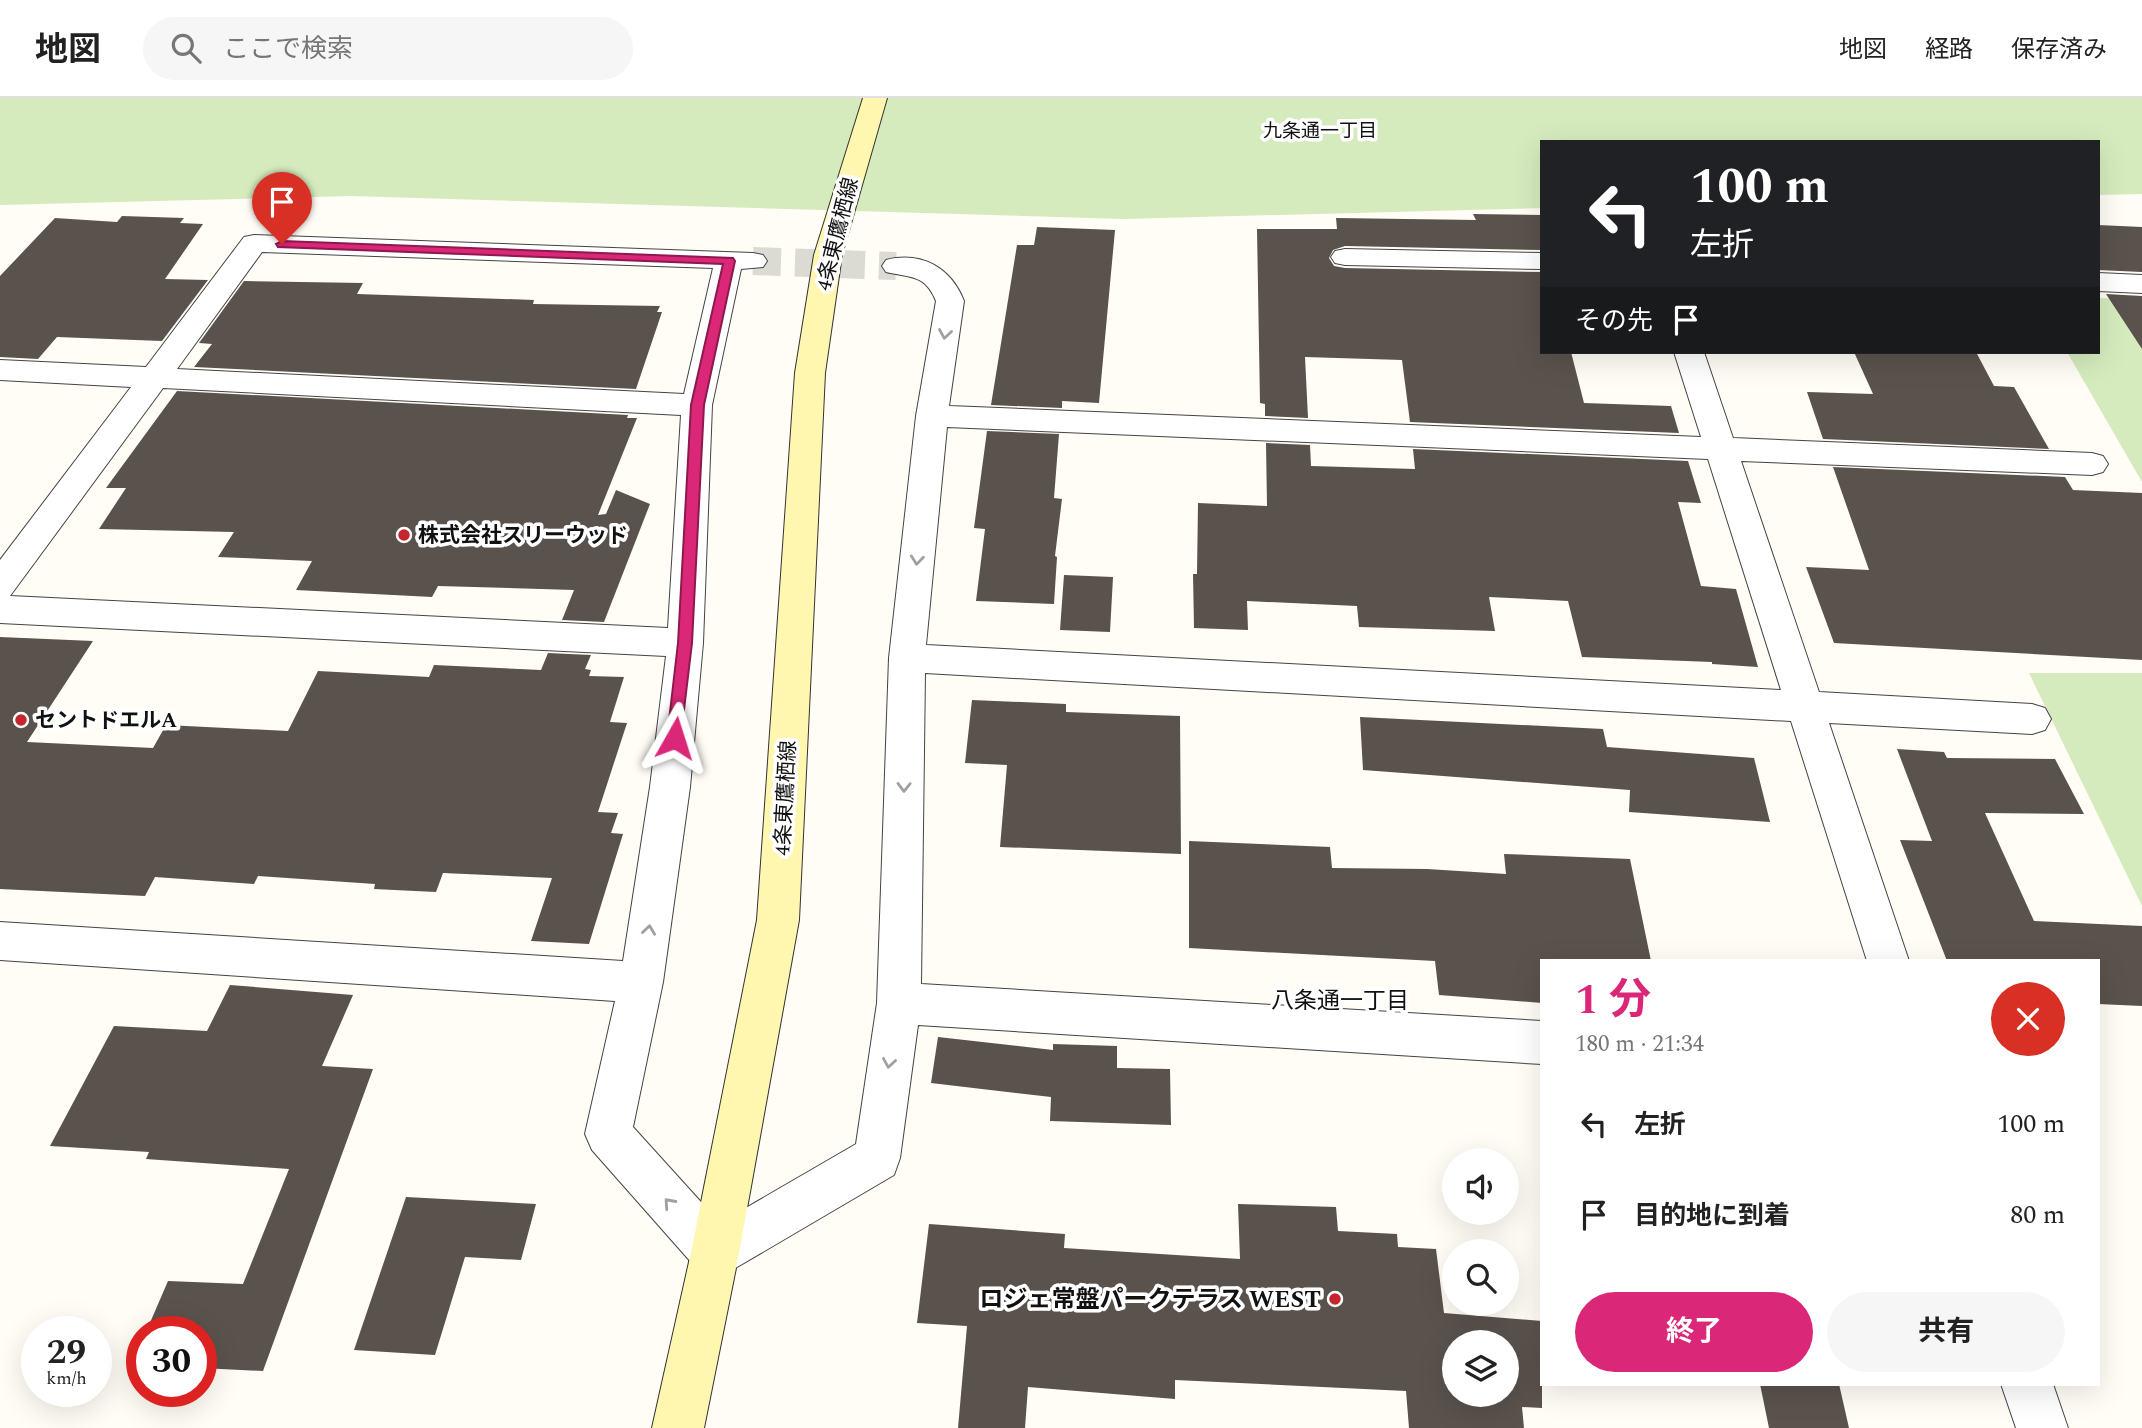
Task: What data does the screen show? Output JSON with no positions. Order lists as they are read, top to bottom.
{
  "streets": {
    "street": ["4条東鷹栖線"]
  },
  "districts": ["九条通一丁目", "八条通一丁目"],
  "places": ["株式会社スリーウッド", "セントドエルA", "ロジェ常盤パークテラス WEST"],
  "page": {
    "header": "地図",
    "search": "ここで検索",
    "nav": ["地図", "経路", "保存済み"],
    "turn": ["100 m", "左折"],
    "then": "その先",
    "heading": ["1 分", "180 m · 21:34"],
    "list": [
      {
        "name": "左折",
        "value": "100 m"
      },
      {
        "name": "目的地に到着",
        "value": "80 m"
      }
    ],
    "buttons": ["終了", "共有"],
    "speed": "29 km/h",
    "limit": "30"
  }
}
